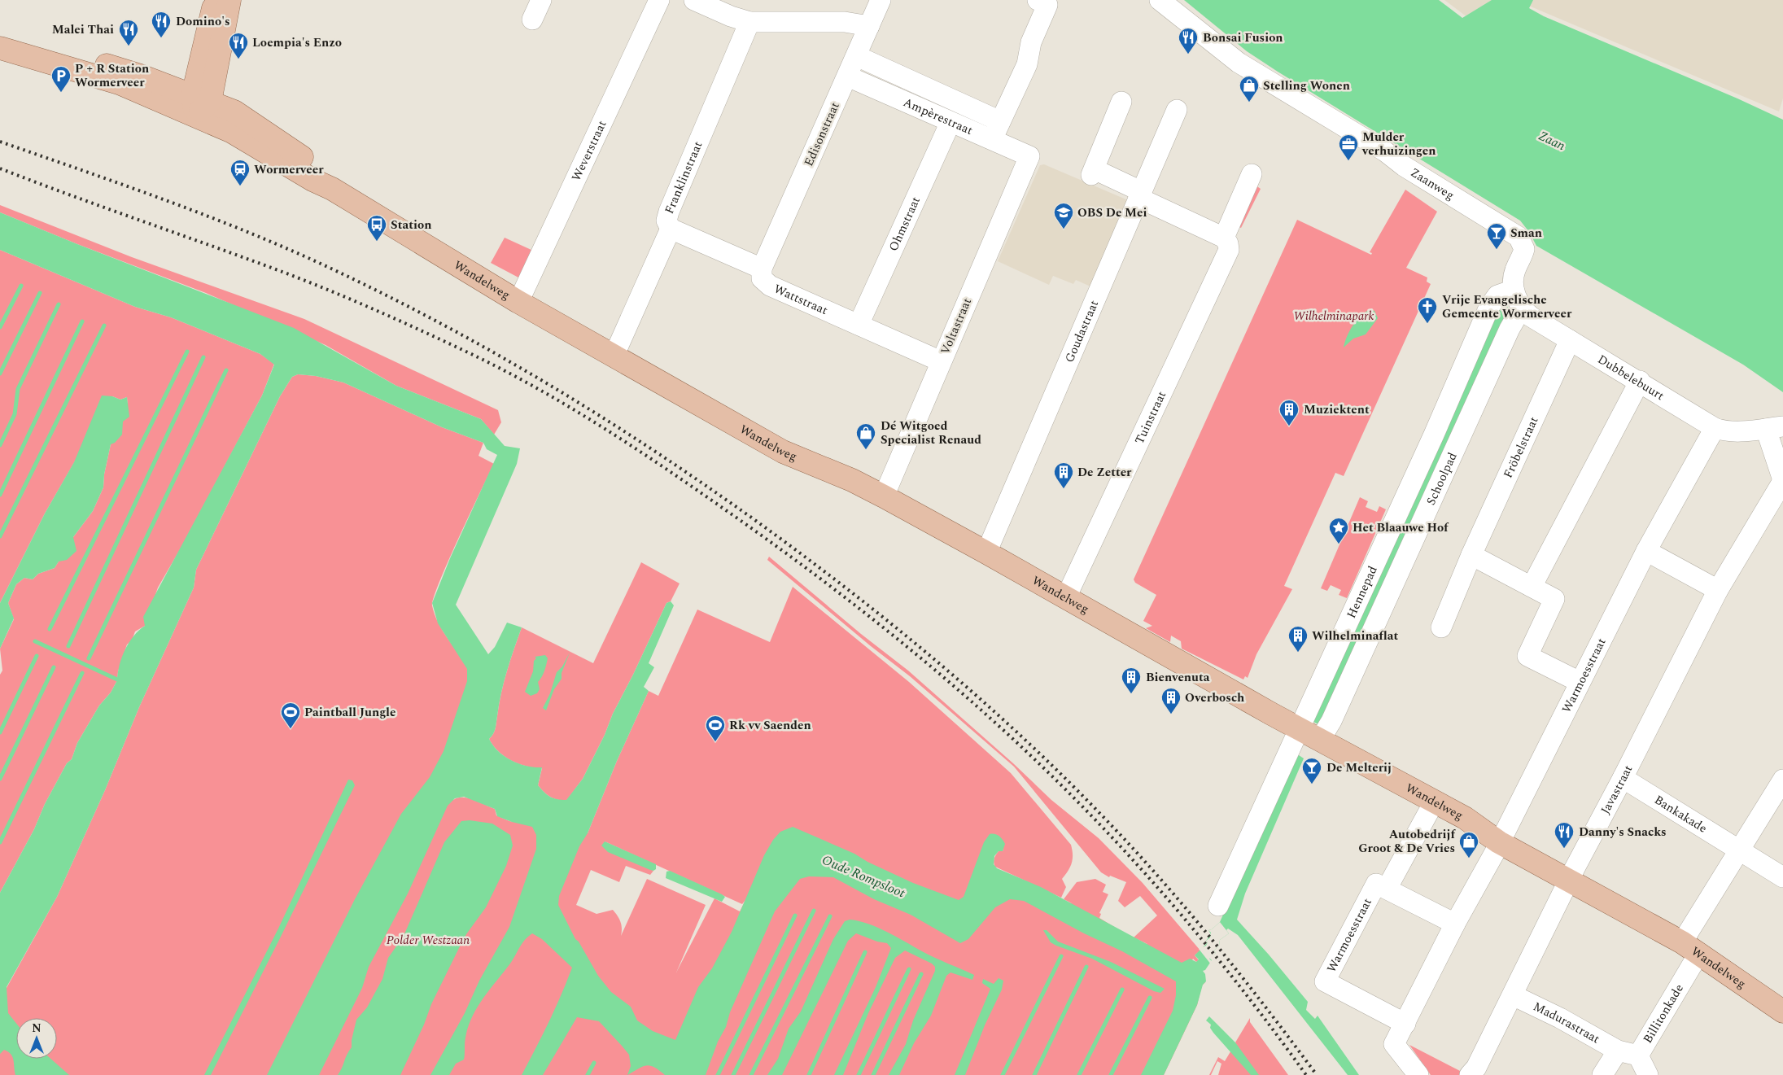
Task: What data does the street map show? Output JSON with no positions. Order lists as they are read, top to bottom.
{
  "streets": {
    "main road": ["Wandelweg"],
    "street": [
      "Ampèrestraat",
      "Edisonstraat",
      "Weverstraat",
      "Franklinstraat",
      "Zaanweg",
      "Ohmstraat",
      "Wattstraat",
      "Voltastraat",
      "Goudastraat",
      "Dubbelebuurt",
      "Tuinstraat",
      "Fröbelstraat",
      "Schoolpad",
      "Hennepad",
      "Warmoesstraat",
      "Javastraat",
      "Bankakade",
      "Billitonkade",
      "Madurastraat"
    ]
  },
  "crossings": [
    ["Ampèrestraat", "Edisonstraat"],
    ["Ampèrestraat", "Ohmstraat"],
    ["Ampèrestraat", "Voltastraat"],
    ["Edisonstraat", "Wattstraat"],
    ["Weverstraat", "Wandelweg"],
    ["Franklinstraat", "Wandelweg"],
    ["Zaanweg", "Dubbelebuurt"],
    ["Zaanweg", "Schoolpad"],
    ["Zaanweg", "Hennepad"],
    ["Ohmstraat", "Wattstraat"],
    ["Wandelweg", "Voltastraat"],
    ["Wandelweg", "Goudastraat"],
    ["Wandelweg", "Tuinstraat"],
    ["Wandelweg", "Schoolpad"],
    ["Wandelweg", "Hennepad"],
    ["Wandelweg", "Warmoesstraat"],
    ["Wandelweg", "Javastraat"],
    ["Wandelweg", "Billitonkade"],
    ["Wattstraat", "Voltastraat"],
    ["Dubbelebuurt", "Fröbelstraat"],
    ["Dubbelebuurt", "Schoolpad"],
    ["Dubbelebuurt", "Hennepad"],
    ["Dubbelebuurt", "Warmoesstraat"],
    ["Schoolpad", "Hennepad"],
    ["Javastraat", "Bankakade"],
    ["Javastraat", "Madurastraat"],
    ["Billitonkade", "Madurastraat"]
  ],
  "water": ["Zaan", "Oude Rompsloot"],
  "parks": ["Wilhelminapark", "Polder Westzaan"],
  "places": {
    "restaurant": [
      "Domino's",
      "Malei Thai",
      "Bonsai Fusion",
      "Loempia's Enzo",
      "Danny's Snacks"
    ],
    "parking": ["P + R Station Wormerveer"],
    "shop": ["Stelling Wonen", "Dé Witgoed Specialist Renaud", "Autobedrijf Groot & De Vries"],
    "office": ["Mulder verhuizingen"],
    "station": ["Wormerveer"],
    "school or university": ["OBS De Mei"],
    "bus stop": ["Station"],
    "bar": ["Sman", "De Melterij"],
    "church": ["Vrije Evangelische Gemeente Wormerveer"],
    "building": [
      "Muziektent",
      "De Zetter",
      "Wilhelminaflat",
      "Bienvenuta",
      "Overbosch"
    ],
    "place": ["Het Blaauwe Hof"],
    "sports": ["Paintball Jungle", "Rk vv Saenden"]
  },
  "north": "top"
}
